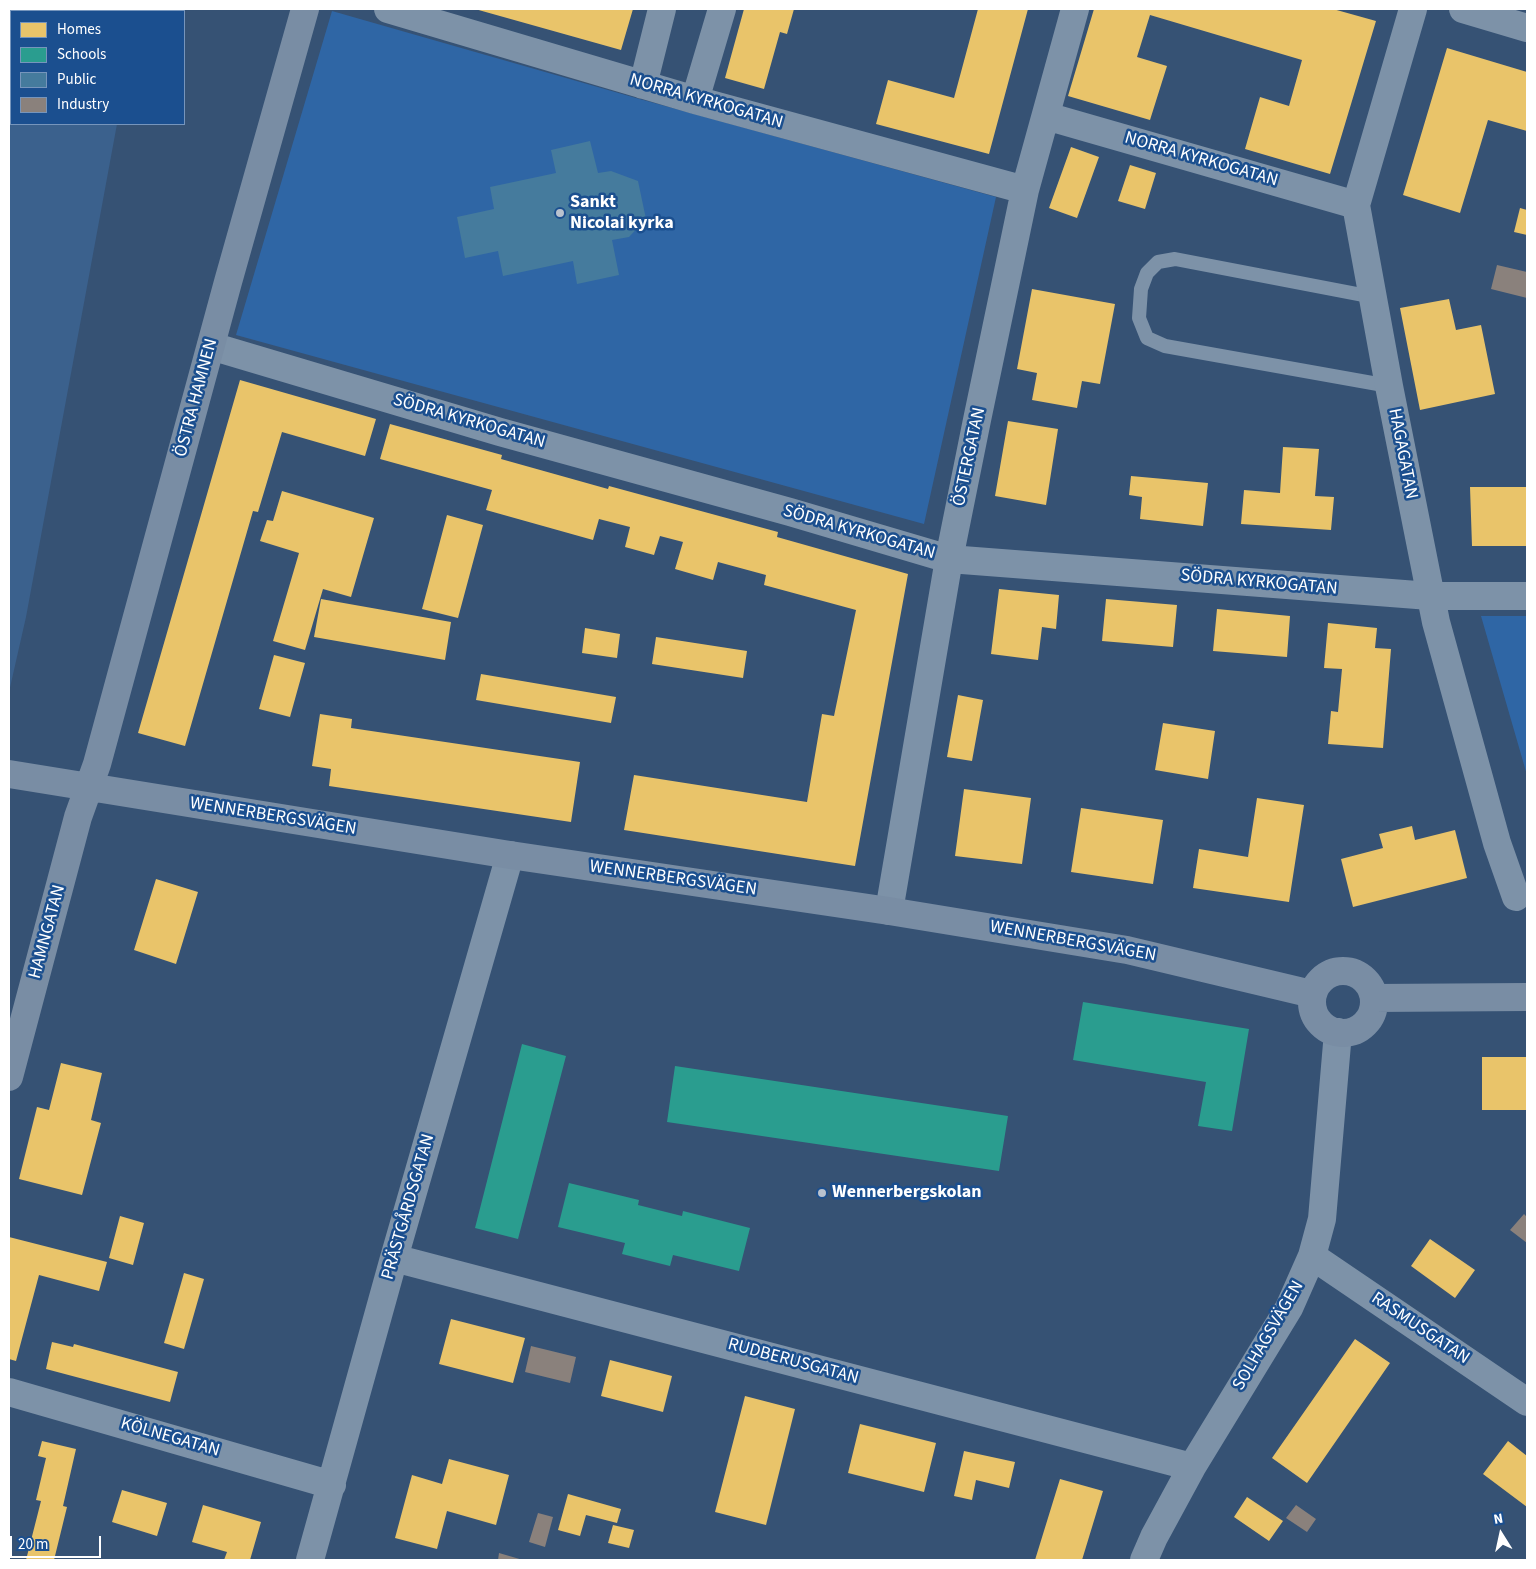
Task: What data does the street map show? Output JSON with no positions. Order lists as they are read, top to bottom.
{
  "streets": {
    "main road": ["ÖSTRA HAMNEN", "WENNERBERGSVÄGEN", "HAMNGATAN"],
    "street": [
      "NORRA KYRKOGATAN",
      "SÖDRA KYRKOGATAN",
      "HAGAGATAN",
      "ÖSTERGATAN",
      "PRÄSTGÅRDSGATAN",
      "RASMUSGATAN",
      "SOLHAGSVÄGEN",
      "RUDBERUSGATAN",
      "KÖLNEGATAN"
    ]
  },
  "crossings": [
    ["NORRA KYRKOGATAN", "HAGAGATAN"],
    ["NORRA KYRKOGATAN", "ÖSTERGATAN"],
    ["ÖSTRA HAMNEN", "SÖDRA KYRKOGATAN"],
    ["ÖSTRA HAMNEN", "WENNERBERGSVÄGEN"],
    ["ÖSTRA HAMNEN", "HAMNGATAN"],
    ["SÖDRA KYRKOGATAN", "HAGAGATAN"],
    ["SÖDRA KYRKOGATAN", "ÖSTERGATAN"],
    ["ÖSTERGATAN", "WENNERBERGSVÄGEN"],
    ["WENNERBERGSVÄGEN", "HAMNGATAN"],
    ["WENNERBERGSVÄGEN", "PRÄSTGÅRDSGATAN"],
    ["WENNERBERGSVÄGEN", "SOLHAGSVÄGEN"],
    ["PRÄSTGÅRDSGATAN", "RUDBERUSGATAN"],
    ["PRÄSTGÅRDSGATAN", "KÖLNEGATAN"],
    ["RASMUSGATAN", "SOLHAGSVÄGEN"],
    ["SOLHAGSVÄGEN", "RUDBERUSGATAN"]
  ],
  "places": ["Sankt Nicolai kyrka", "Wennerbergskolan"],
  "legend": [
    "Homes",
    "Schools",
    "Public",
    "Industry"
  ],
  "scale_bar": "20 m",
  "north": "top"
}
